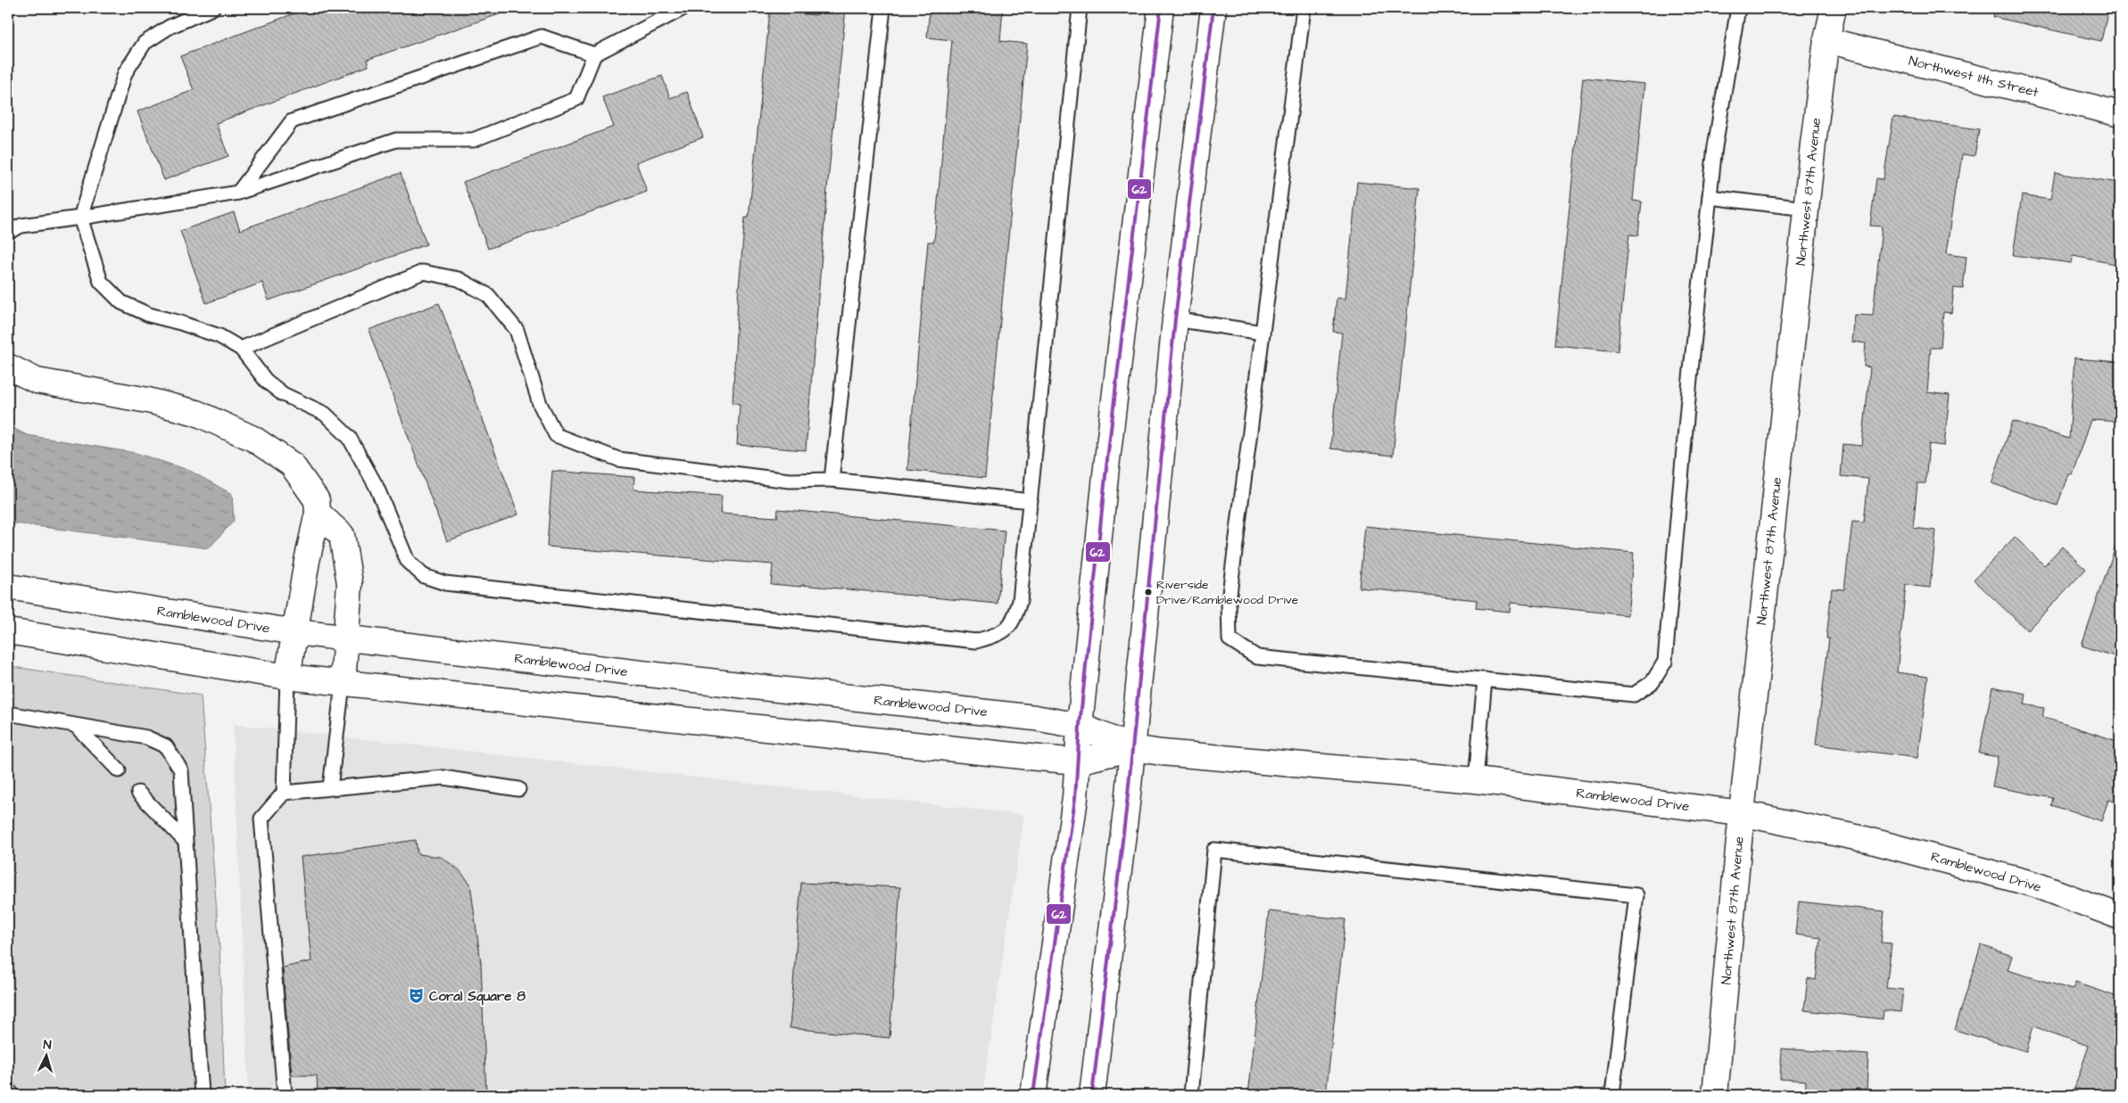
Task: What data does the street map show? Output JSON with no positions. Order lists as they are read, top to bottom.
{
  "streets": {
    "street": ["Northwest 11th Street", "Northwest 87th Avenue", "Ramblewood Drive"]
  },
  "crossings": [
    ["Northwest 11th Street", "Northwest 87th Avenue"],
    ["Northwest 87th Avenue", "Ramblewood Drive"]
  ],
  "places": {
    "other": ["Riverside Drive/Ramblewood Drive"],
    "theatre": ["Coral Square 8"]
  },
  "lines": ["transit line 62"],
  "north": "top"
}
